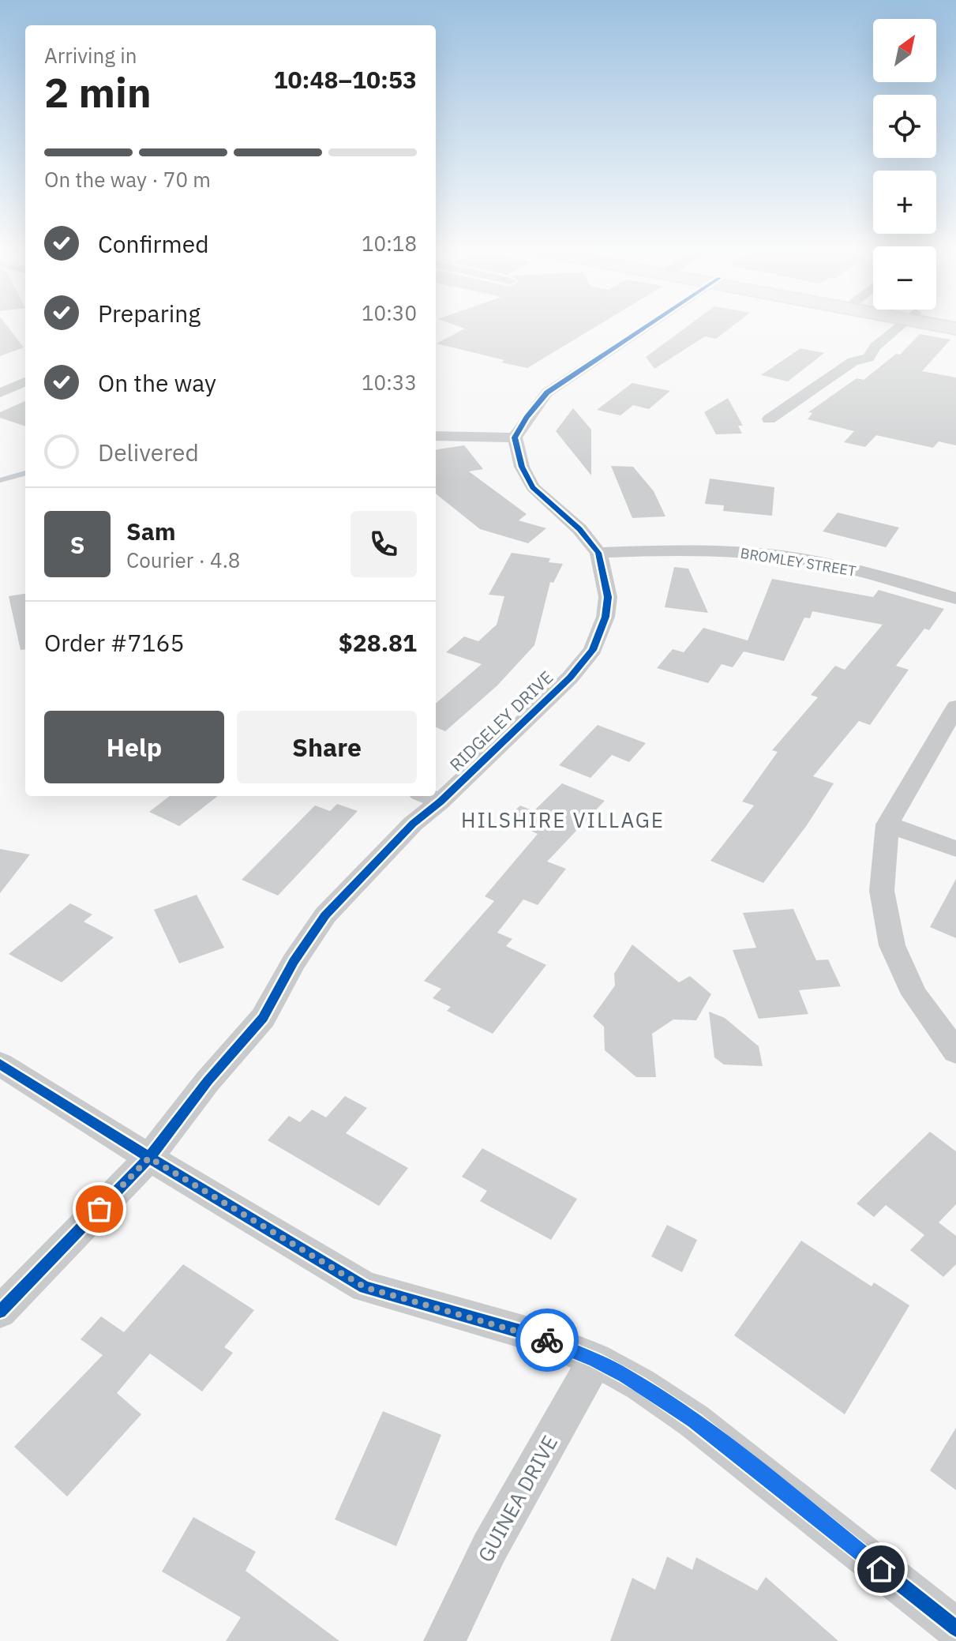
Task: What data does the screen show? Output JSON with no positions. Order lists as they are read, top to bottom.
{
  "streets": {
    "street": ["BROMLEY STREET", "RIDGELEY DRIVE", "GUINEA DRIVE"]
  },
  "crossings": [
    ["BROMLEY STREET", "RIDGELEY DRIVE"]
  ],
  "districts": ["HILSHIRE VILLAGE"],
  "north": "top right",
  "page": {
    "map_buttons": ["+", "−"],
    "heading": ["2 min", "Arriving in", "10:48–10:53"],
    "panel": [
      "Sam",
      "Courier · 4.8",
      "Order #7165",
      "$28.81"
    ],
    "bar": "On the way · 70 m",
    "list": [
      ["Confirmed", "10:18"],
      ["Preparing", "10:30"],
      ["On the way", "10:33"],
      "Delivered"
    ],
    "round": "S",
    "buttons": ["Help", "Share"]
  }
}
